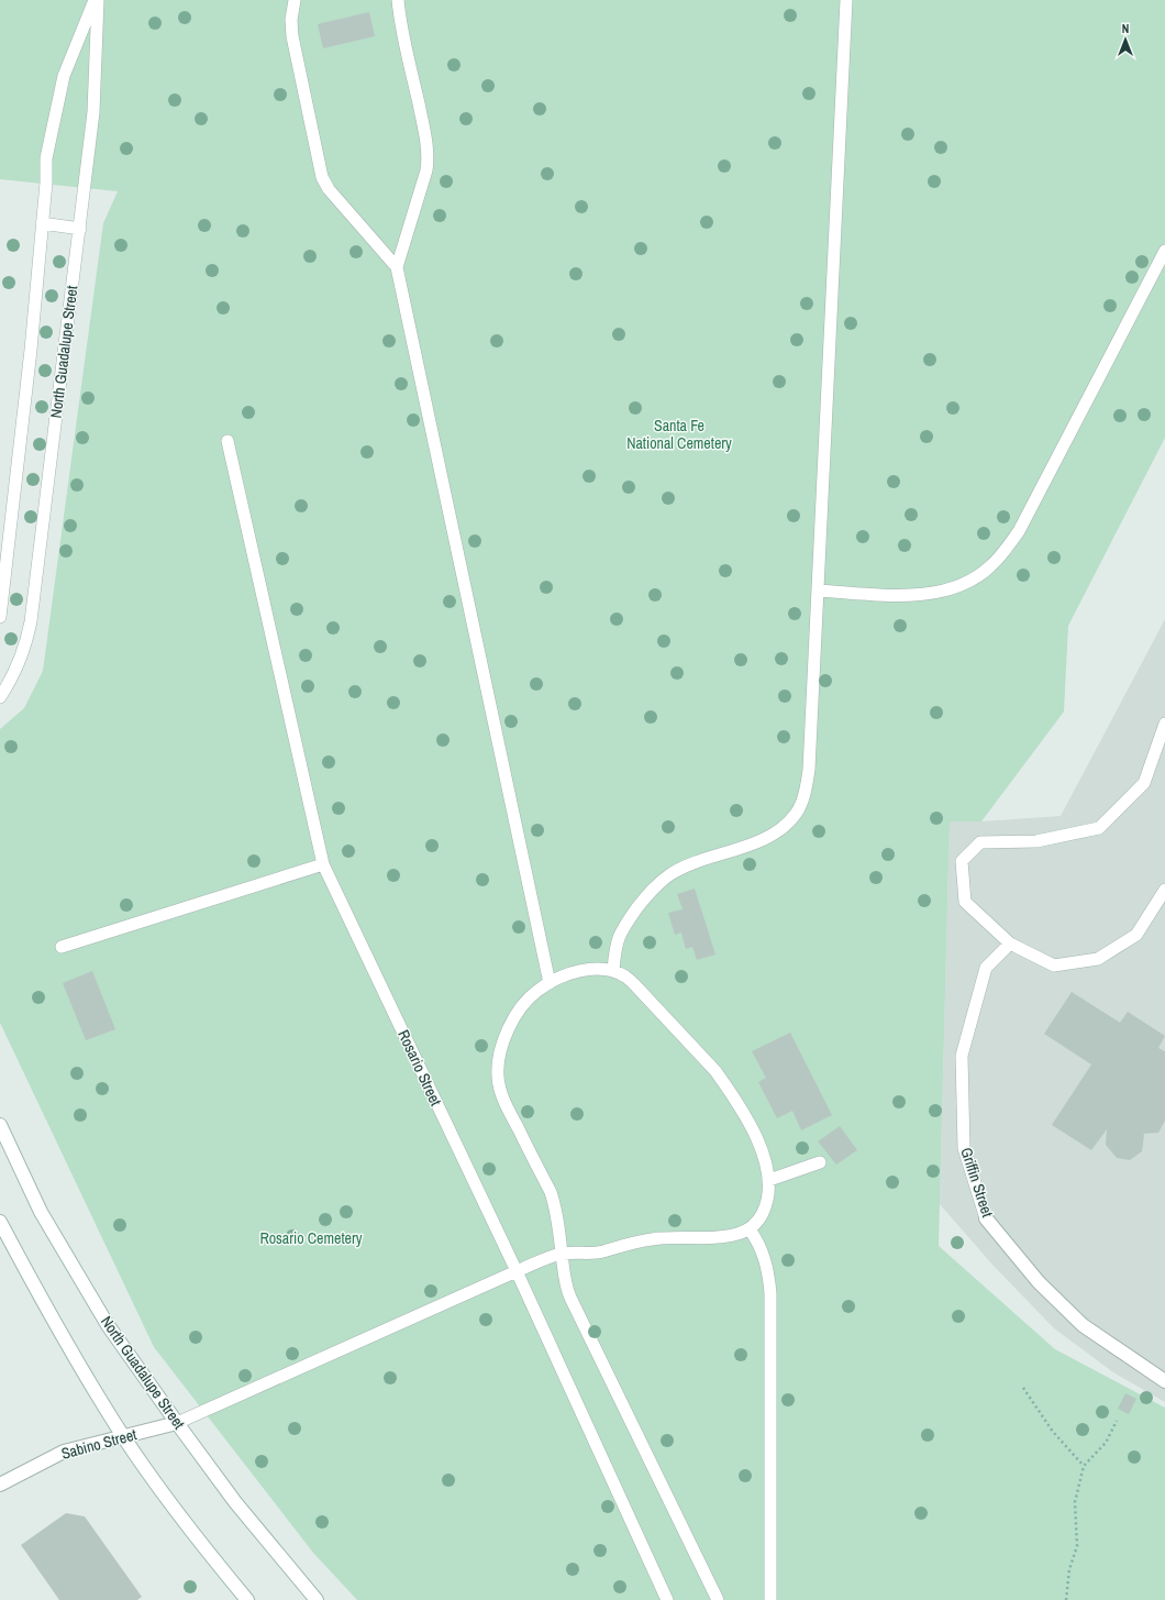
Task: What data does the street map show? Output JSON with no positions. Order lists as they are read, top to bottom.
{
  "streets": {
    "main road": ["North Guadalupe Street", "Griffin Street", "Sabino Street"],
    "lane": ["Rosario Street"]
  },
  "crossings": [
    ["North Guadalupe Street", "Sabino Street"]
  ],
  "parks": ["Santa Fe National Cemetery", "Rosario Cemetery"],
  "north": "top"
}
